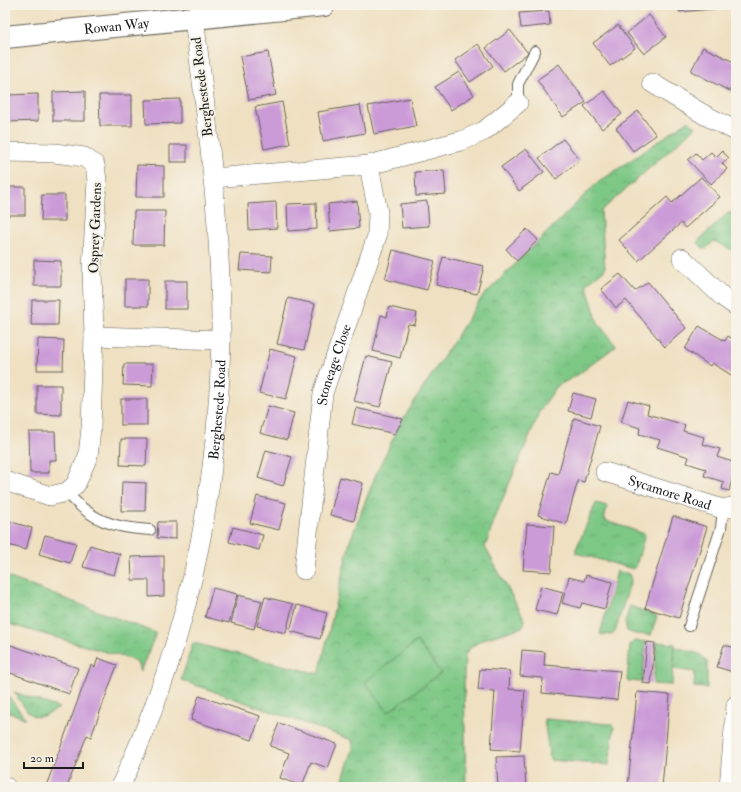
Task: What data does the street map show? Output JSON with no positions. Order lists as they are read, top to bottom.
{
  "streets": {
    "street": [
      "Rowan Way",
      "Berghestede Road",
      "Osprey Gardens",
      "Stoneage Close",
      "Sycamore Road"
    ]
  },
  "crossings": [
    ["Rowan Way", "Berghestede Road"]
  ],
  "scale_bar": "20 m"
}
